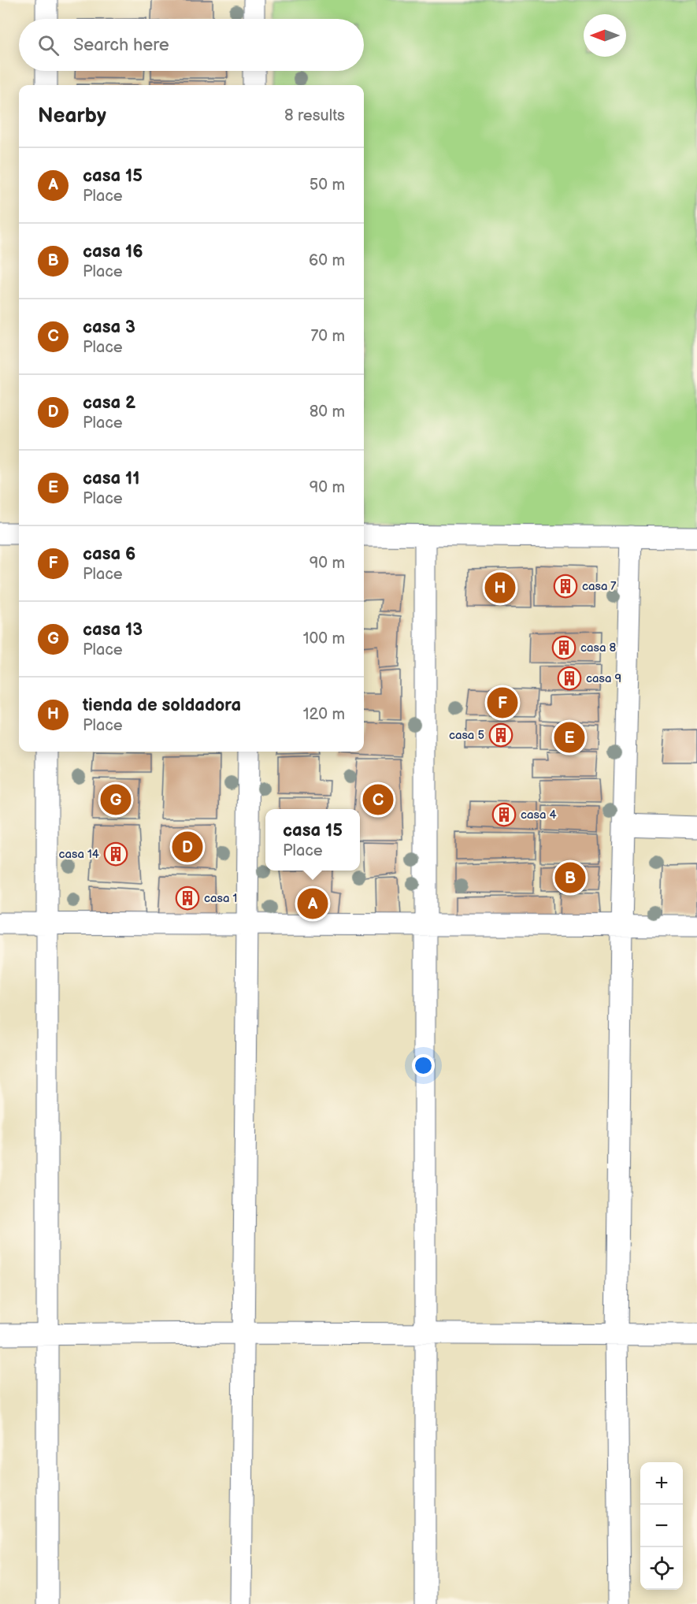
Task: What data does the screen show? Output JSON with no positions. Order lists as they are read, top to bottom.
{
  "places": {
    "building": [
      "casa 7",
      "casa 8",
      "casa 9",
      "casa 5",
      "casa 4",
      "casa 14",
      "casa 1"
    ]
  },
  "north": "left",
  "page": {
    "search": "Search here",
    "heading": ["Nearby", "8 results"],
    "list": [
      {
        "mark": "A",
        "name": "casa 15",
        "note": "Place",
        "value": "50 m"
      },
      {
        "mark": "B",
        "name": "casa 16",
        "note": "Place",
        "value": "60 m"
      },
      {
        "mark": "C",
        "name": "casa 3",
        "note": "Place",
        "value": "70 m"
      },
      {
        "mark": "D",
        "name": "casa 2",
        "note": "Place",
        "value": "80 m"
      },
      {
        "mark": "E",
        "name": "casa 11",
        "note": "Place",
        "value": "90 m"
      },
      {
        "mark": "F",
        "name": "casa 6",
        "note": "Place",
        "value": "90 m"
      },
      {
        "mark": "G",
        "name": "casa 13",
        "note": "Place",
        "value": "100 m"
      },
      {
        "mark": "H",
        "name": "tienda de soldadora",
        "note": "Place",
        "value": "120 m"
      }
    ],
    "pins": [
      "H",
      "F",
      "E",
      "C",
      "G",
      "D",
      "B",
      "A"
    ],
    "popup": ["casa 15", "Place"],
    "map_buttons": ["+", "−"]
  }
}
